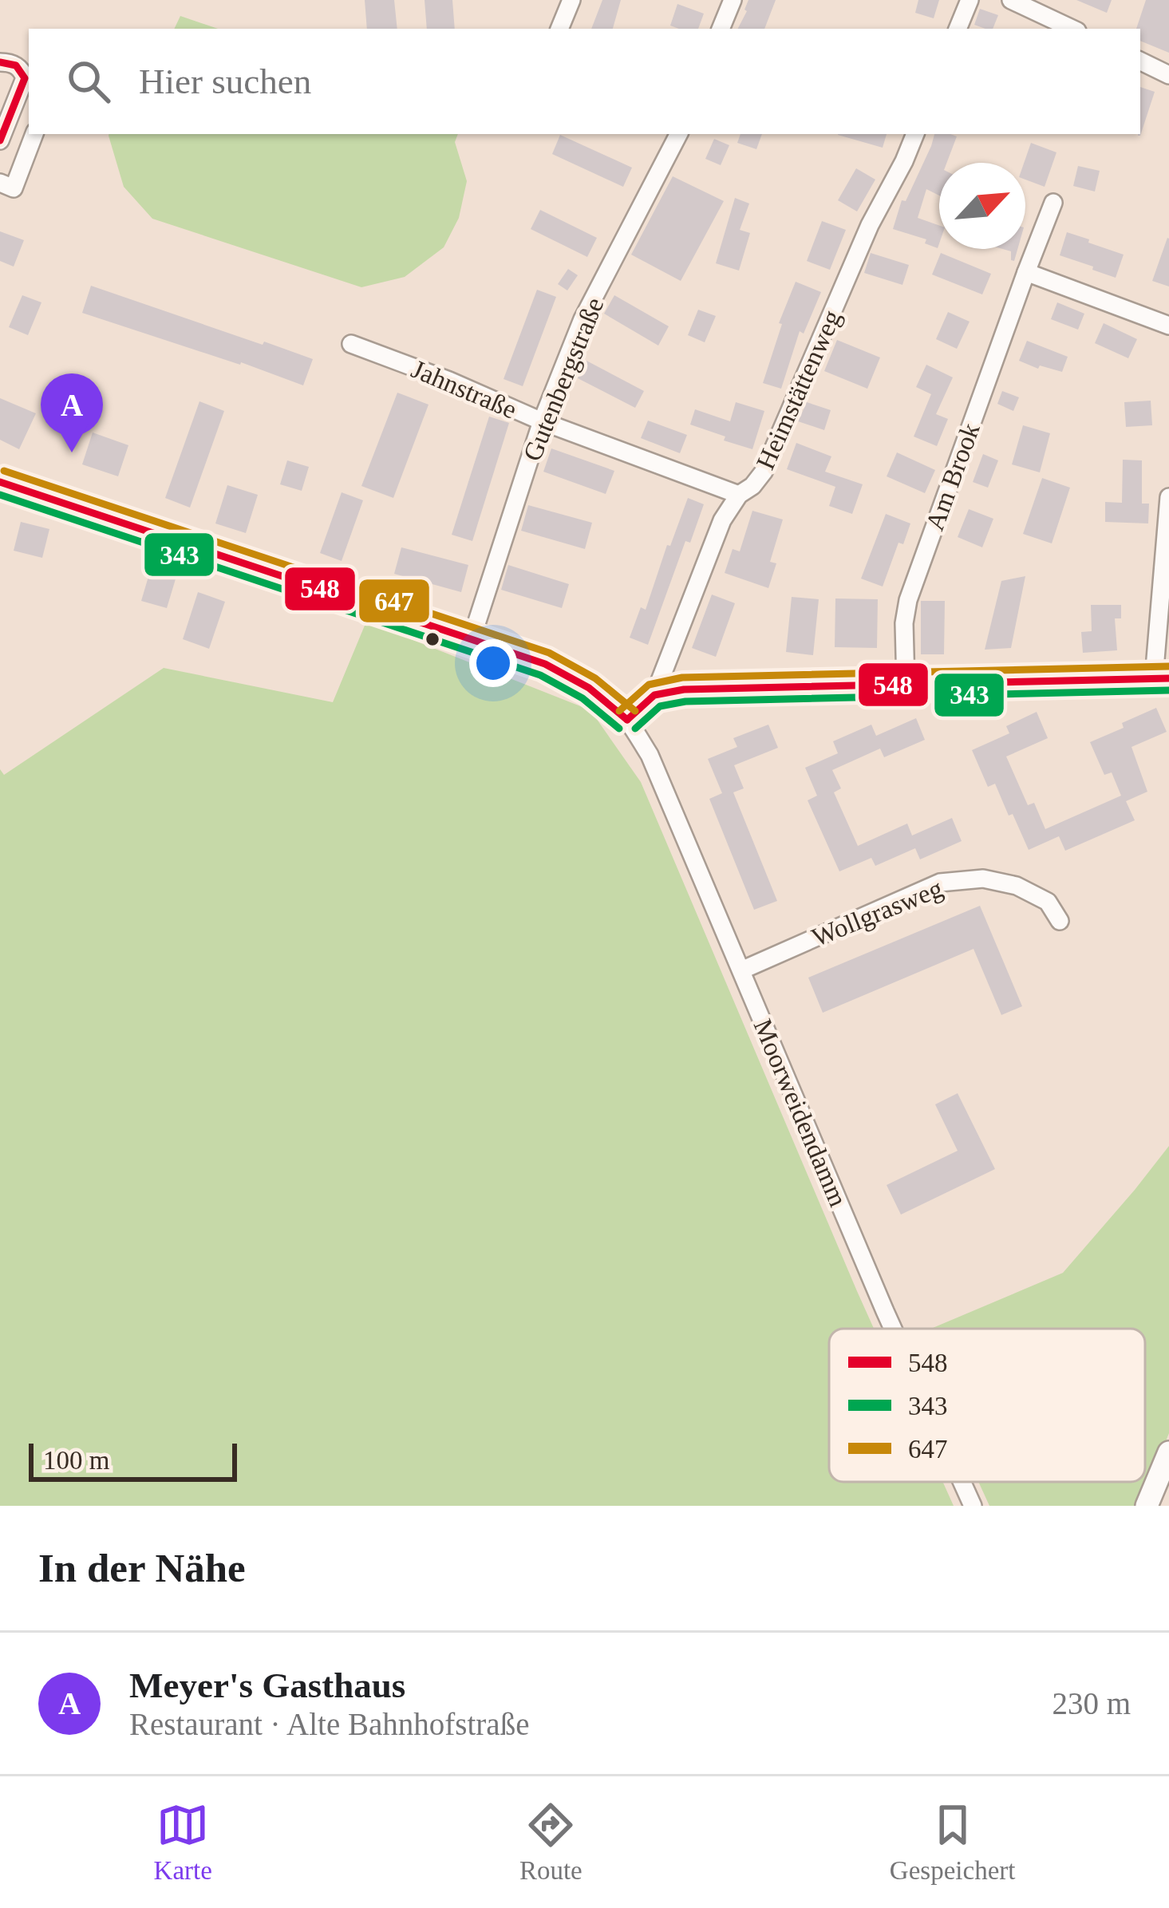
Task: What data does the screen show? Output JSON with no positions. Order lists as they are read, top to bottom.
{
  "streets": {
    "street": [
      "Gutenbergstraße",
      "Jahnstraße",
      "Heimstättenweg",
      "Am Brook",
      "Wollgrasweg",
      "Moorweidendamm"
    ]
  },
  "crossings": [
    ["Gutenbergstraße", "Jahnstraße"],
    ["Gutenbergstraße", "Moorweidendamm"],
    ["Jahnstraße", "Heimstättenweg"],
    ["Wollgrasweg", "Moorweidendamm"]
  ],
  "lines": ["transit line 548", "transit line 647", "transit line 343"],
  "legend": ["548", "343", "647"],
  "scale_bar": "100 m",
  "north": "top right",
  "page": {
    "search": "Hier suchen",
    "pins": "A",
    "scale": "100 m",
    "heading": "In der Nähe",
    "list": [
      {
        "mark": "A",
        "name": "Meyer's Gasthaus",
        "note": "Restaurant · Alte Bahnhofstraße",
        "value": "230 m"
      }
    ],
    "nav": ["Karte", "Route", "Gespeichert"]
  }
}
